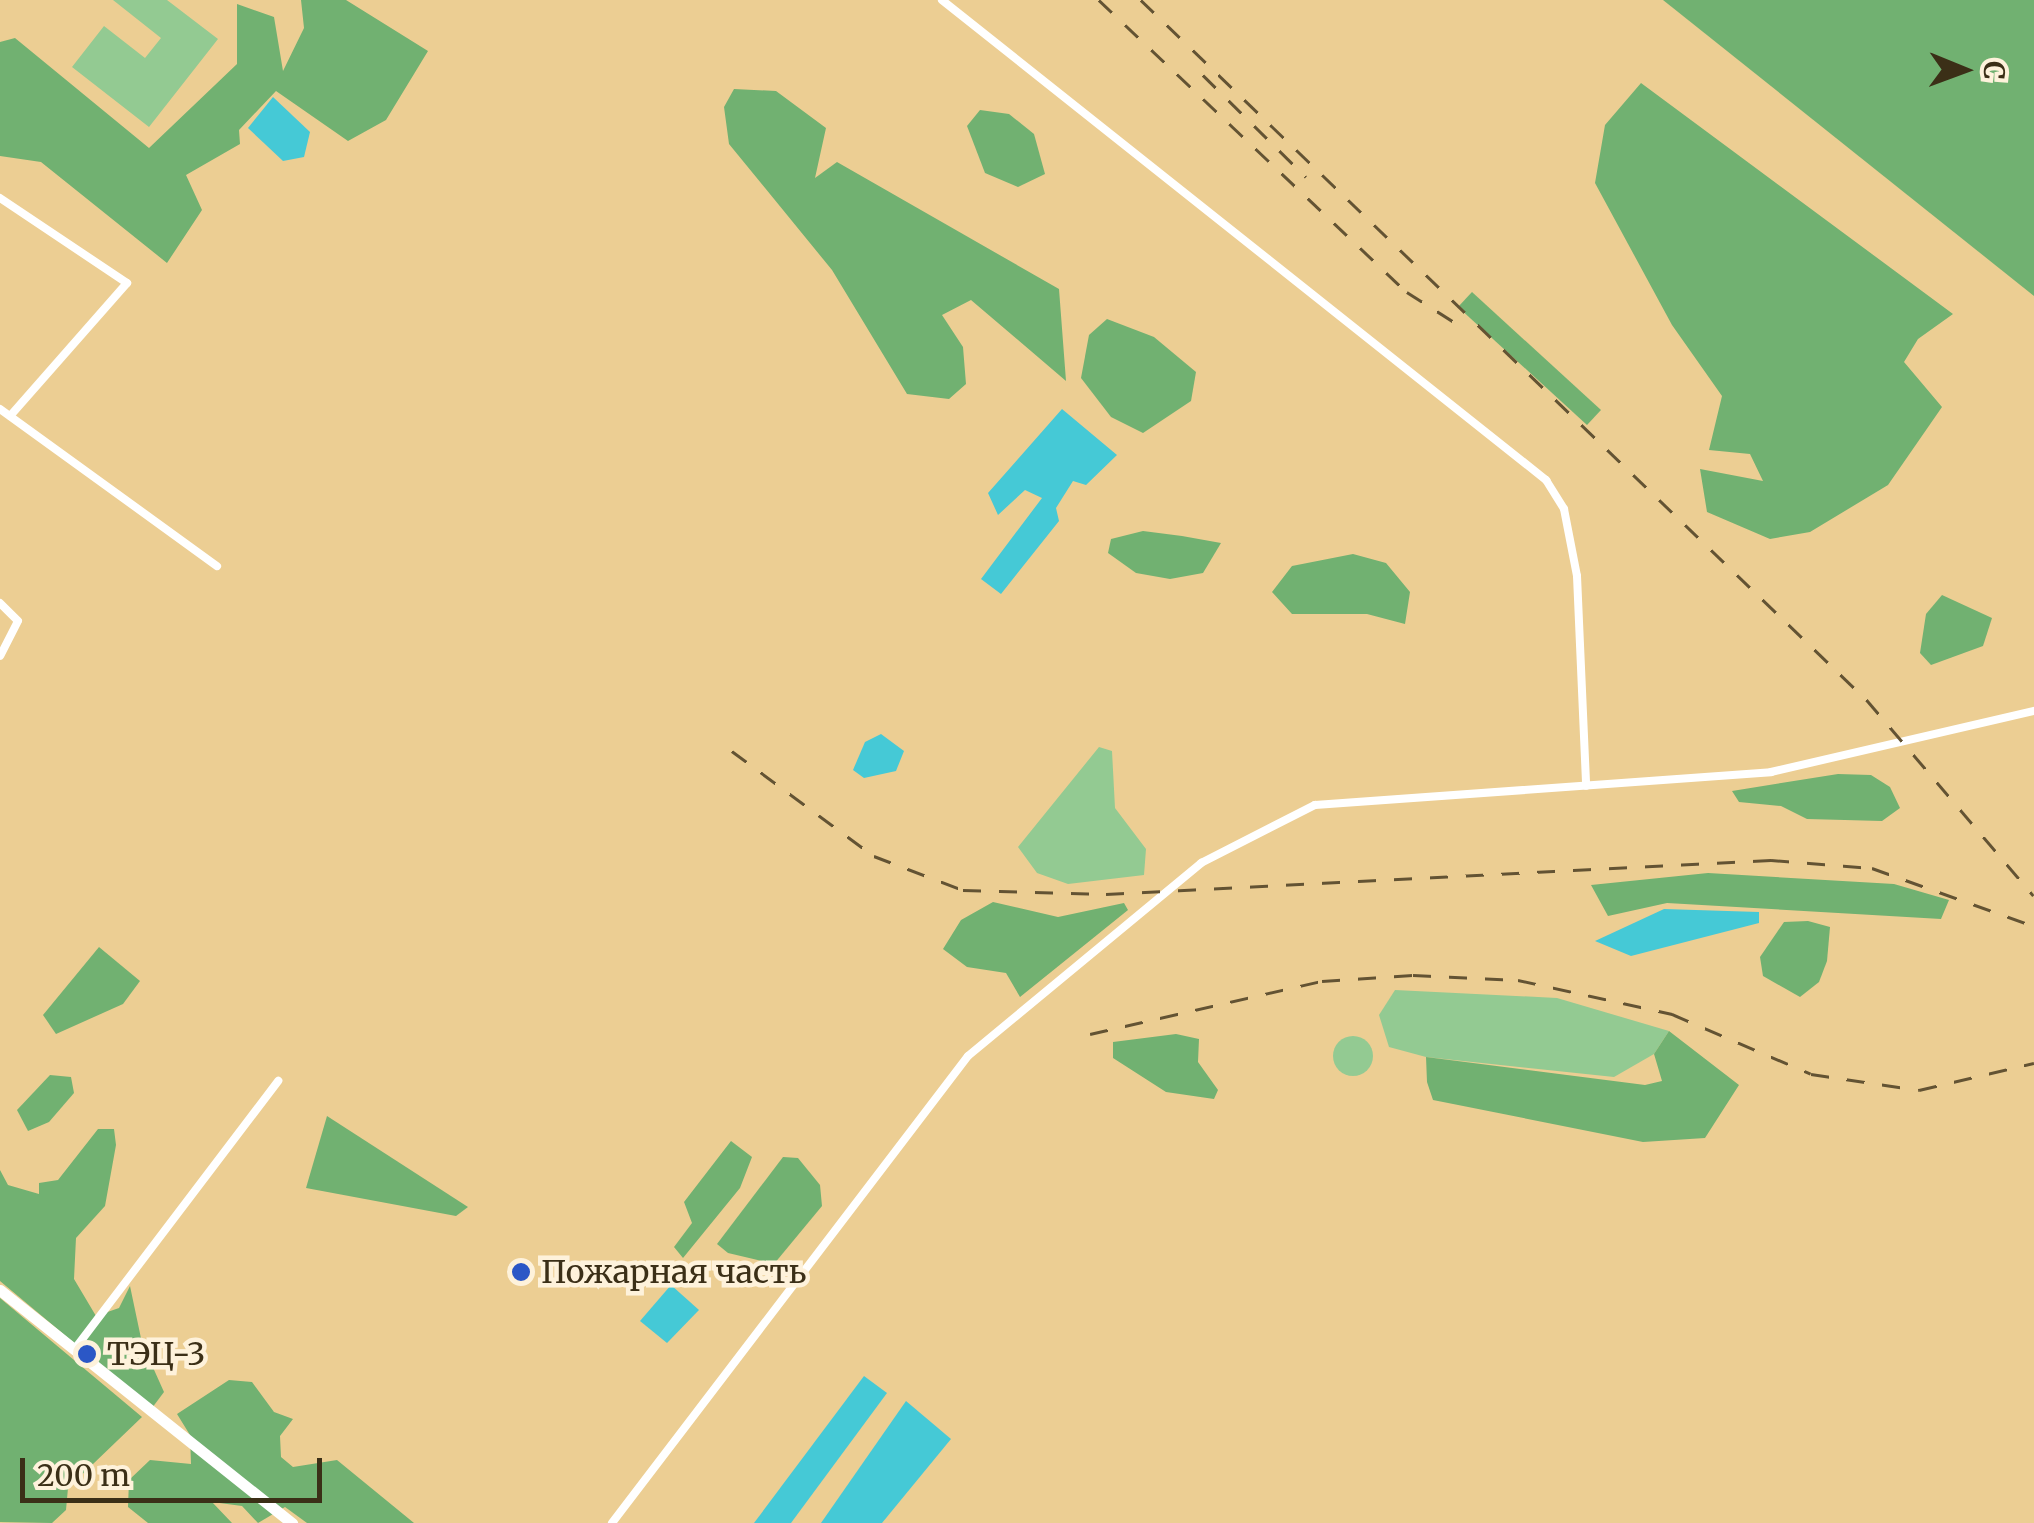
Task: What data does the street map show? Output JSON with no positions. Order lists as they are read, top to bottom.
{
  "places": ["Пожарная часть", "ТЭЦ-3"],
  "scale_bar": "200 m",
  "north": "right"
}
